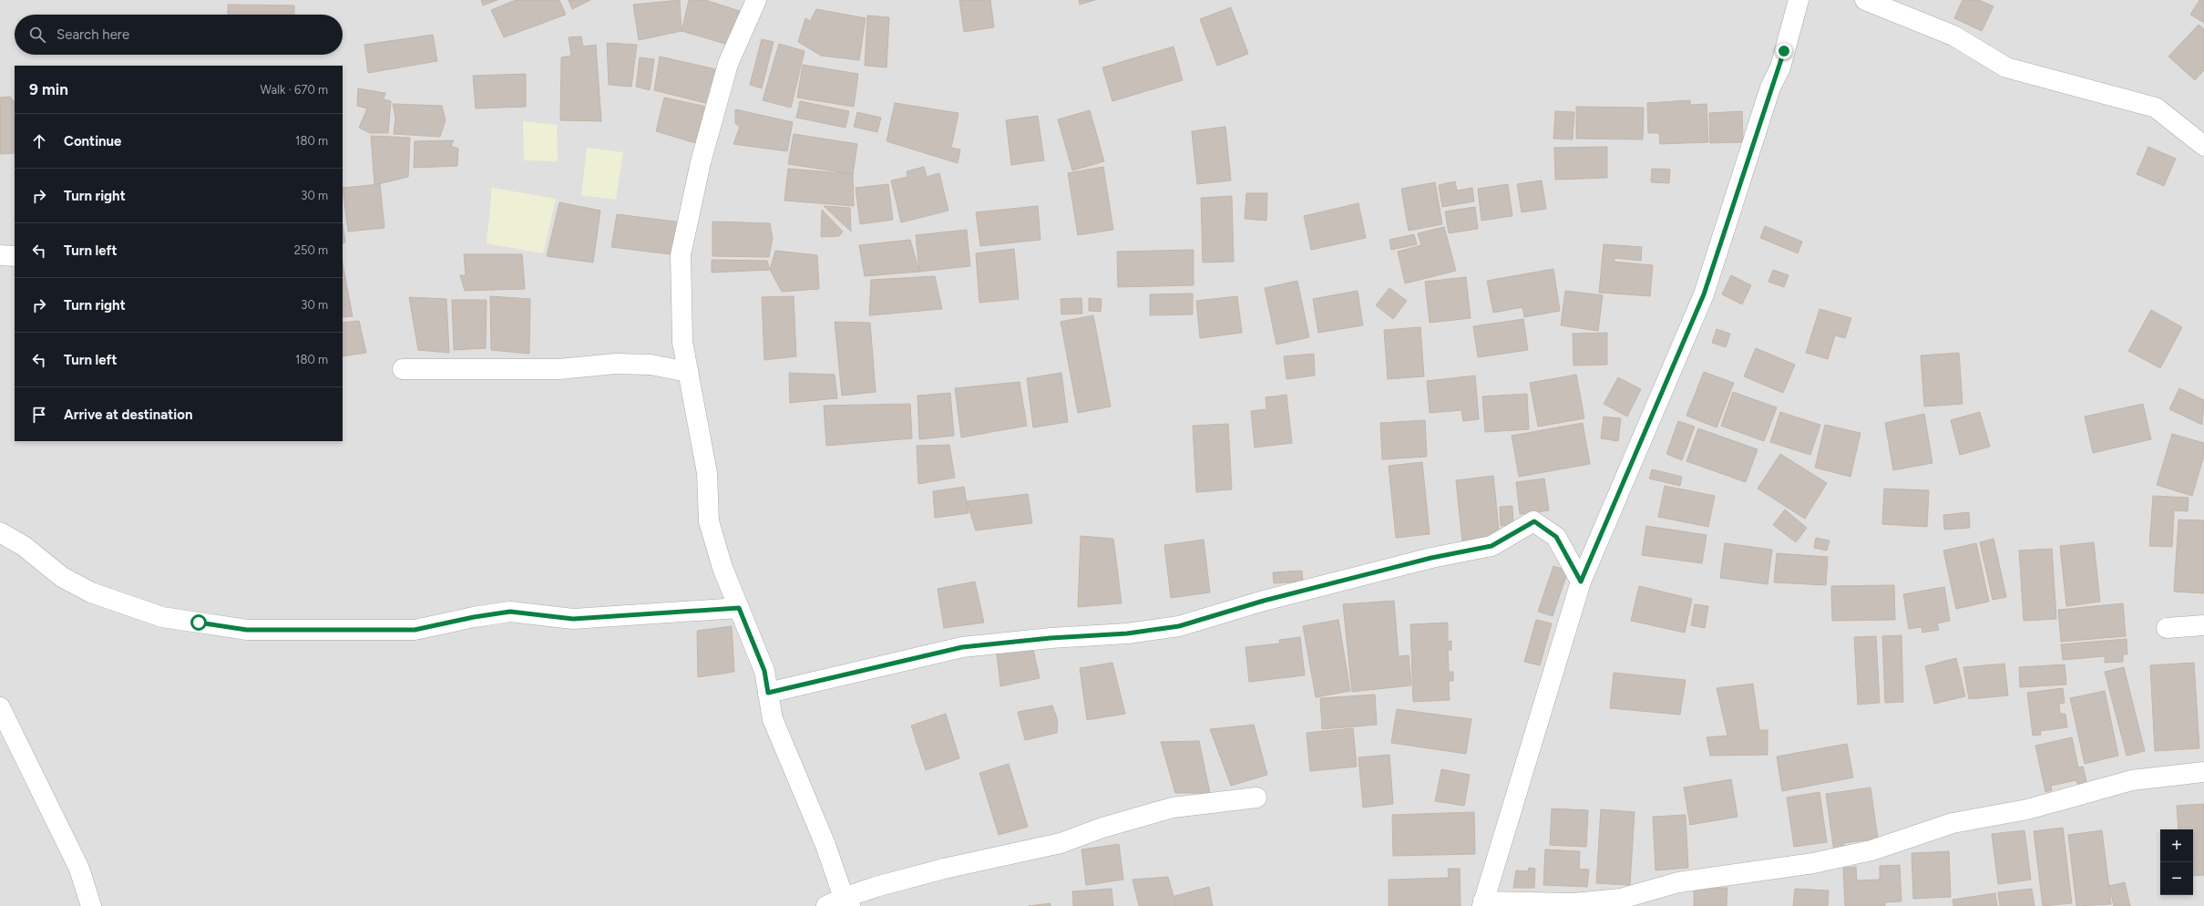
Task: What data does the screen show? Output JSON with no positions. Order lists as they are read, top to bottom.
{
  "page": {
    "search": "Search here",
    "heading": ["9 min", "Walk · 670 m"],
    "list": [
      ["Continue", "180 m"],
      ["Turn right", "30 m"],
      ["Turn left", "250 m"],
      ["Turn right", "30 m"],
      ["Turn left", "180 m"],
      "Arrive at destination"
    ],
    "map_buttons": ["+", "−"]
  }
}
